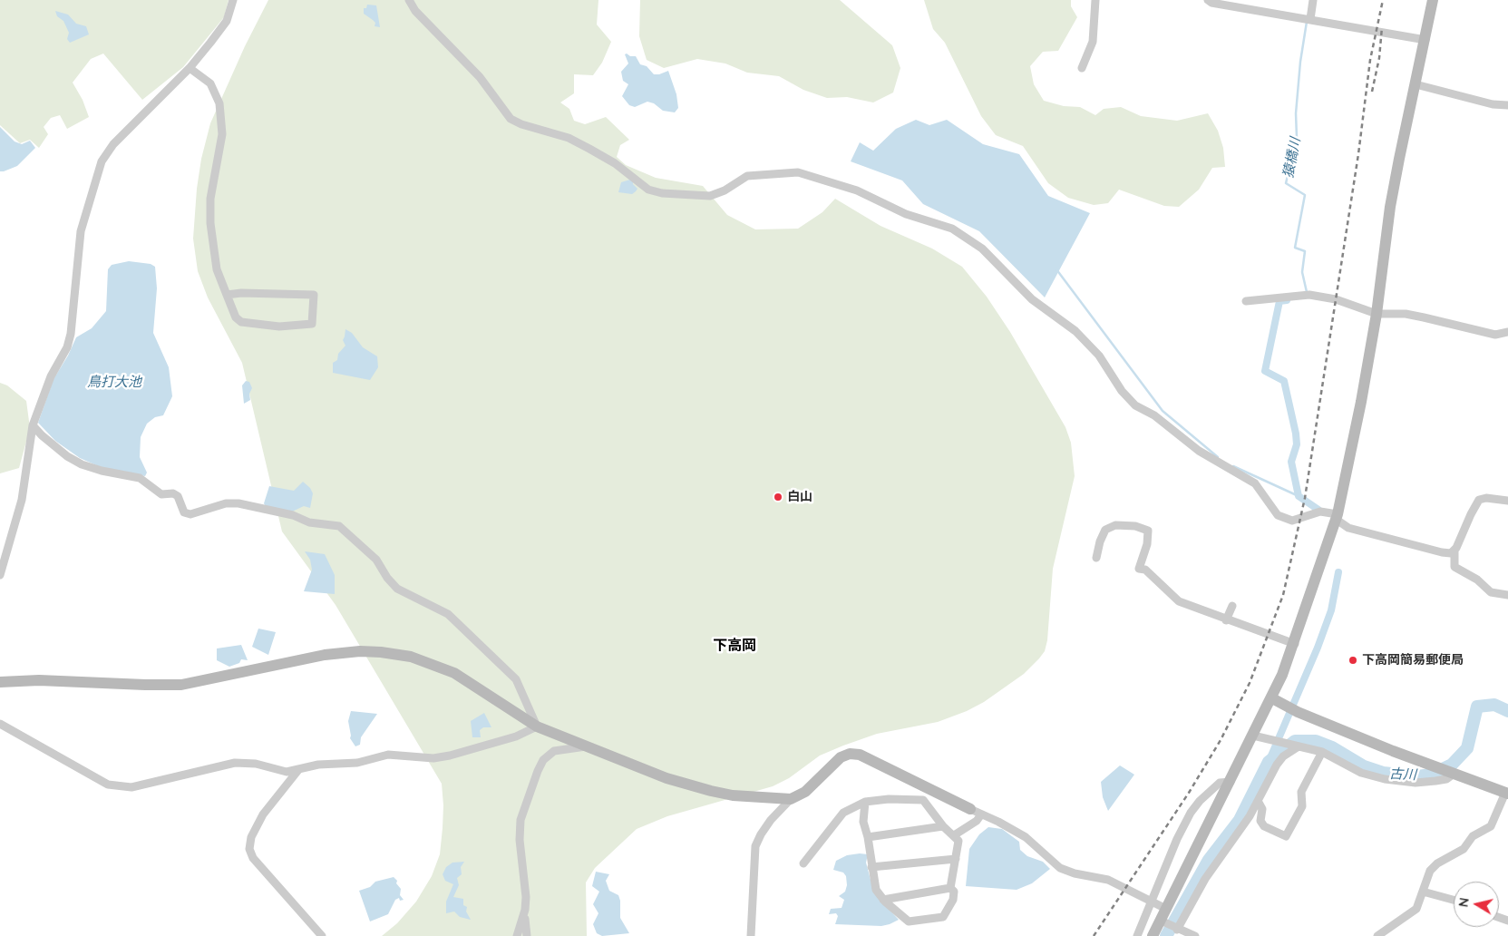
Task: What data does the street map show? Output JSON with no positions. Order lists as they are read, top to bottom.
{
  "districts": ["下高岡"],
  "water": ["猿橋川", "鳥打大池", "古川"],
  "places": ["白山", "下高岡簡易郵便局"],
  "north": "left"
}
